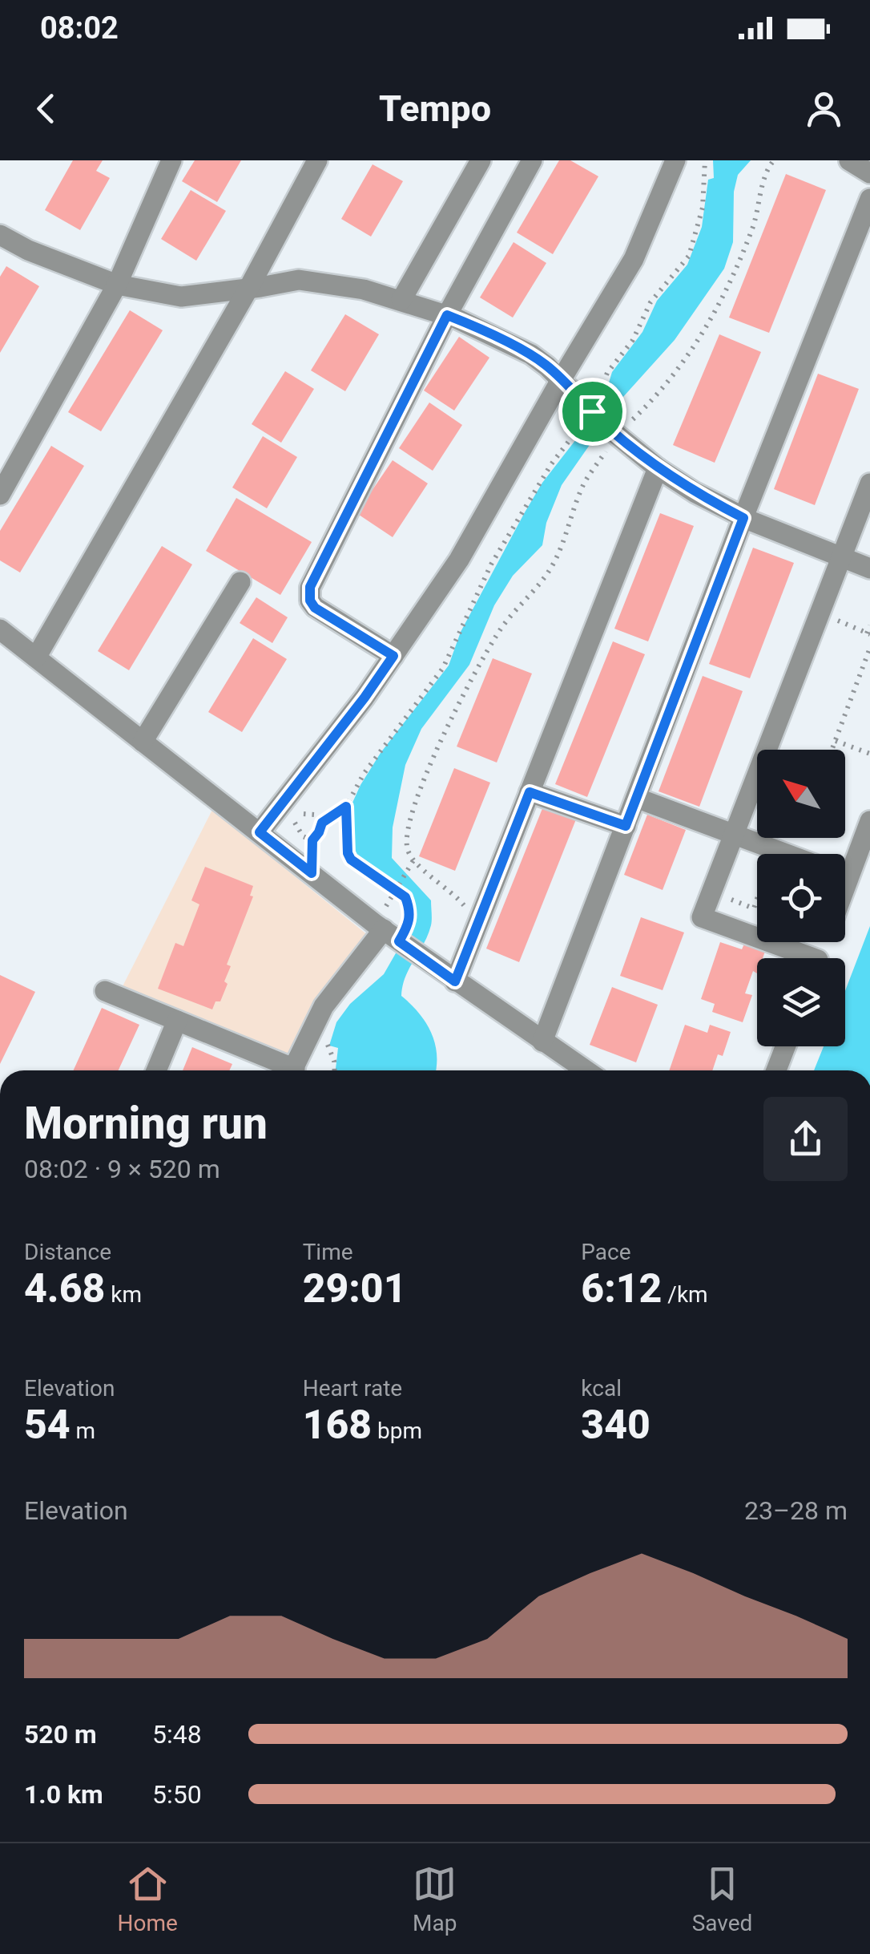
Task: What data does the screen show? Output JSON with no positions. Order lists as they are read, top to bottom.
{
  "north": "top left",
  "page": {
    "status": "08:02",
    "header": "Tempo",
    "heading": ["Morning run", "08:02 · 9 × 520 m"],
    "stats": [
      ["Distance", "4.68 km"],
      ["Time", "29:01"],
      ["Pace", "6:12 /km"],
      ["Elevation", "54 m"],
      ["Heart rate", "168 bpm"],
      ["kcal", "340"]
    ],
    "chart": ["Elevation", "23–28 m"],
    "list": [
      {
        "name": "520 m",
        "note": "5:48"
      },
      {
        "name": "1.0 km",
        "note": "5:50"
      }
    ],
    "tabs": ["Home", "Map", "Saved"]
  }
}
